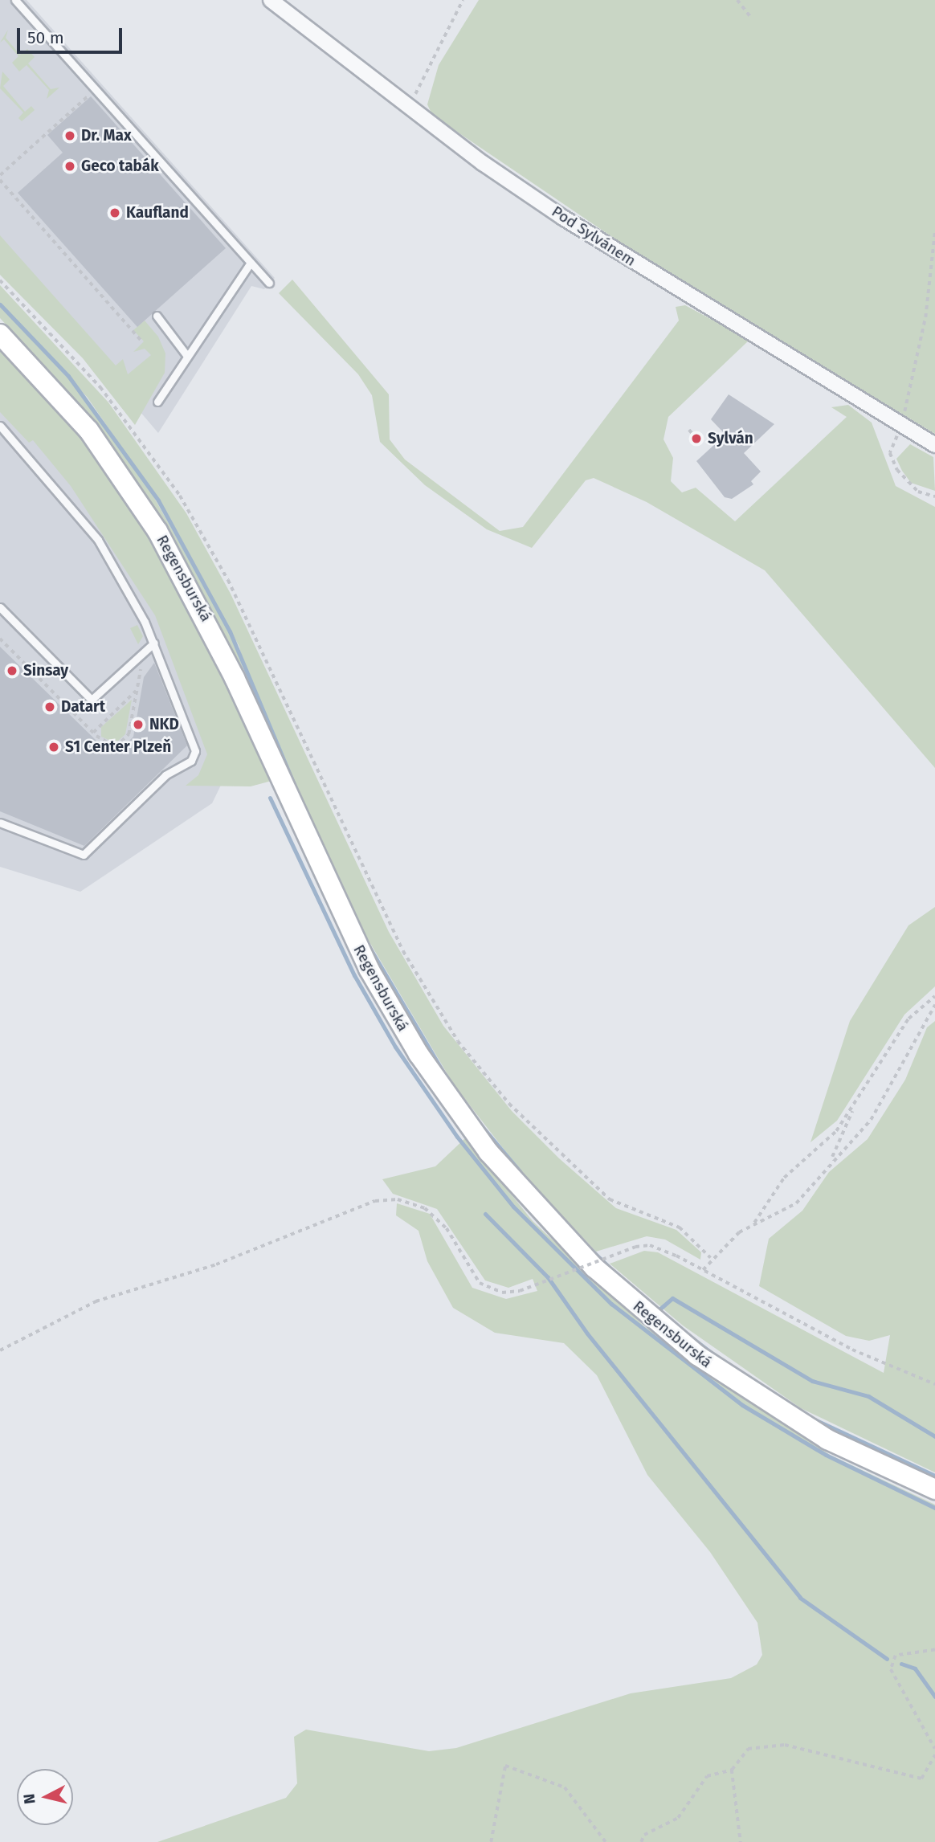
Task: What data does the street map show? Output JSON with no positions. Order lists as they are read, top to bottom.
{
  "streets": {
    "main road": ["Regensburská"],
    "street": ["Pod Sylvánem"]
  },
  "places": [
    "Dr. Max",
    "Geco tabák",
    "Kaufland",
    "Sylván",
    "Sinsay",
    "Datart",
    "NKD",
    "S1 Center Plzeň"
  ],
  "scale_bar": "50 m",
  "north": "left"
}
